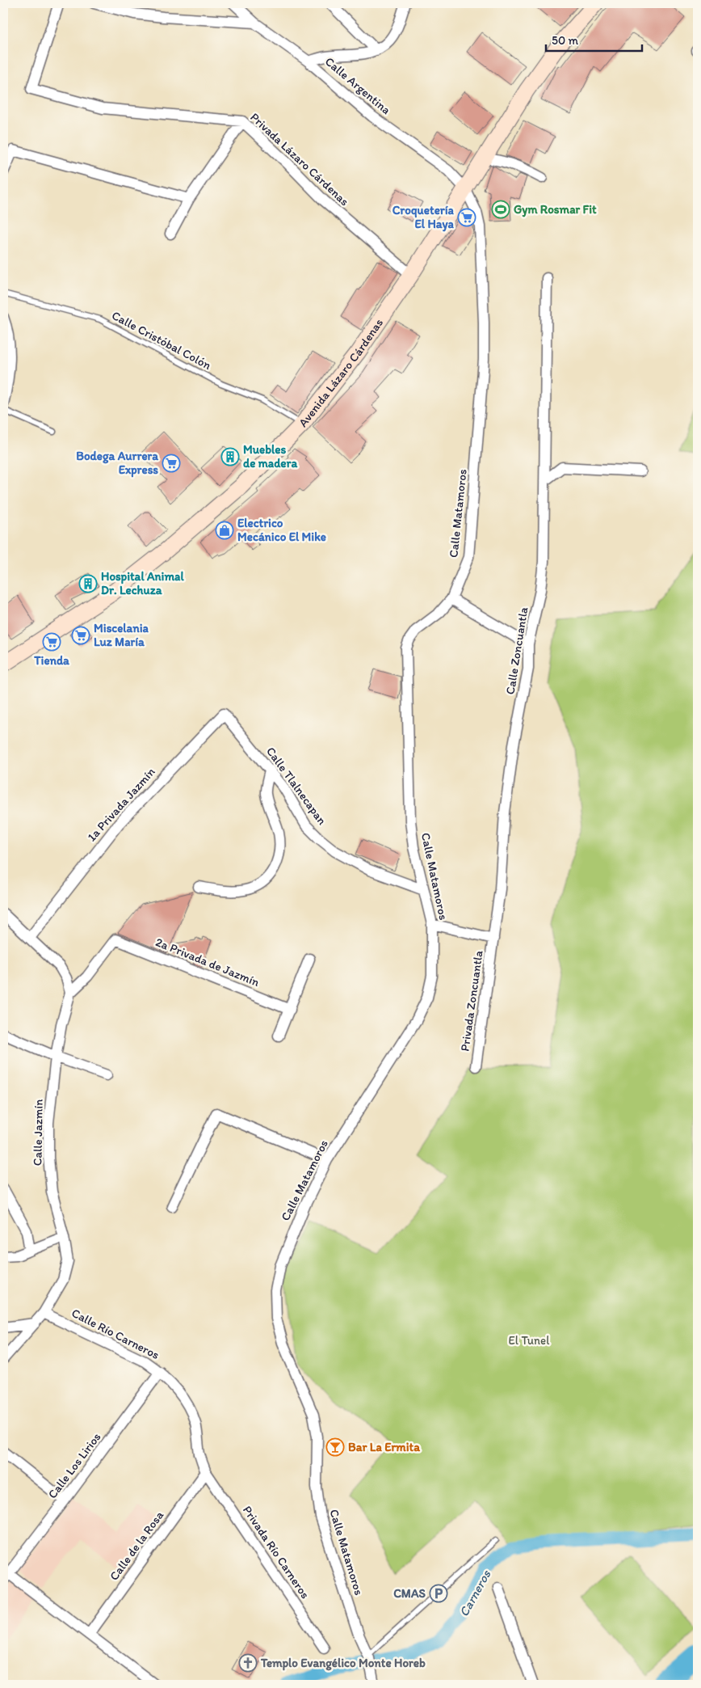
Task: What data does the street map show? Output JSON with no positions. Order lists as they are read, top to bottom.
{
  "streets": {
    "main road": ["Avenida Lázaro Cárdenas"],
    "street": [
      "Calle Argentina",
      "Privada Lázaro Cárdenas",
      "Calle Matamoros",
      "Calle Zoncuantla",
      "Calle Tlalnecapan",
      "1a Privada Jazmín",
      "2a Privada de Jazmín",
      "Privada Zoncuantla",
      "Calle Jazmín",
      "Calle Río Carneros",
      "Calle Los Lirios",
      "Calle de la Rosa",
      "Privada Río Carneros"
    ],
    "lane": ["Calle Cristóbal Colón"]
  },
  "crossings": [
    ["Calle Argentina", "Avenida Lázaro Cárdenas"],
    ["Calle Argentina", "Calle Matamoros"],
    ["Privada Lázaro Cárdenas", "Avenida Lázaro Cárdenas"],
    ["Calle Cristóbal Colón", "Avenida Lázaro Cárdenas"],
    ["Avenida Lázaro Cárdenas", "Calle Matamoros"],
    ["Calle Matamoros", "Calle Tlalnecapan"],
    ["Calle Zoncuantla", "Privada Zoncuantla"],
    ["Calle Tlalnecapan", "1a Privada Jazmín"],
    ["2a Privada de Jazmín", "Calle Jazmín"],
    ["Calle Jazmín", "Calle Río Carneros"],
    ["Calle Río Carneros", "Calle Los Lirios"],
    ["Calle Río Carneros", "Calle de la Rosa"],
    ["Calle Río Carneros", "Privada Río Carneros"],
    ["Calle de la Rosa", "Privada Río Carneros"]
  ],
  "water": ["Carneros"],
  "parks": ["El Tunel"],
  "places": {
    "sports": ["Gym Rosmar Fit"],
    "supermarket": [
      "Croquetería El Haya",
      "Bodega Aurrera Express",
      "Miscelania Luz María",
      "Tienda"
    ],
    "building": ["Muebles de madera", "Hospital Animal Dr. Lechuza"],
    "shop": ["Electrico Mecánico El Mike"],
    "bar": ["Bar La Ermita"],
    "parking": ["CMAS"],
    "church": ["Templo Evangélico Monte Horeb"]
  },
  "scale_bar": "50 m"
}
